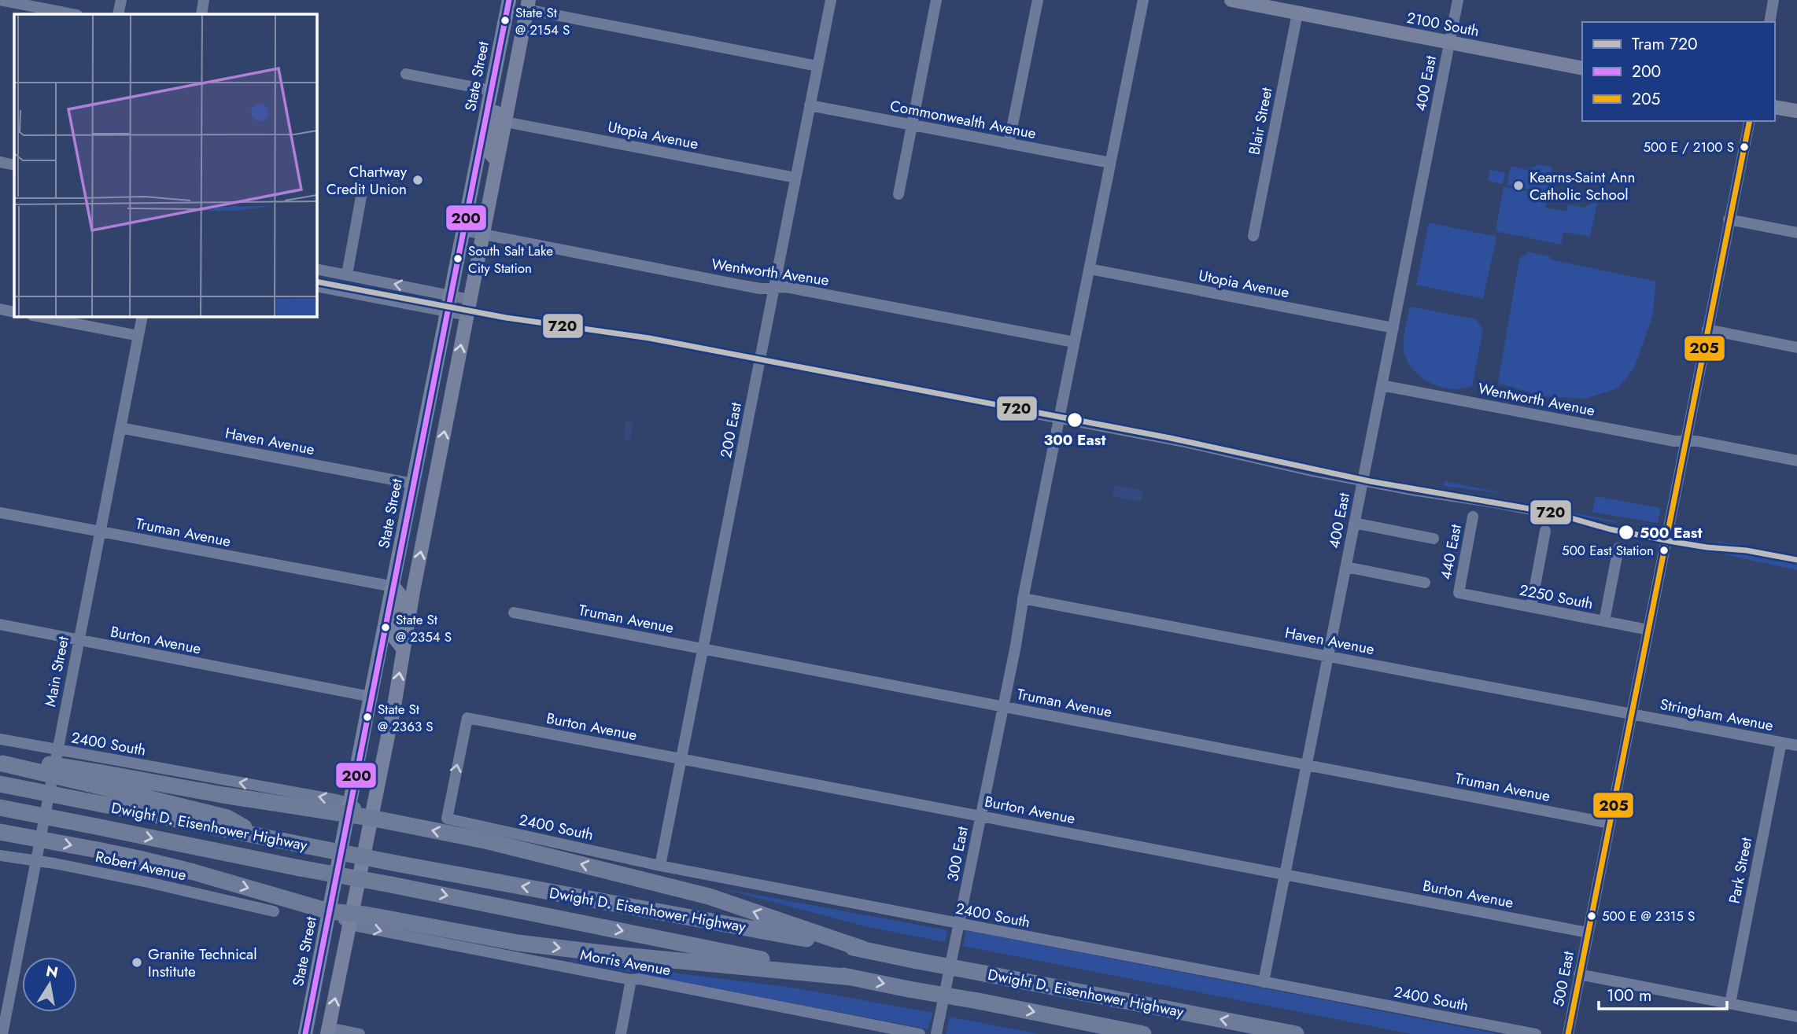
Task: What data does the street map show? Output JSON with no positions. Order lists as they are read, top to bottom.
{
  "streets": {
    "highway": ["Dwight D. Eisenhower Highway"],
    "main road": ["2100 South", "State Street"],
    "street": [
      "400 East",
      "Commonwealth Avenue",
      "Blair Street",
      "Utopia Avenue",
      "Wentworth Avenue",
      "200 East",
      "Haven Avenue",
      "Truman Avenue",
      "440 East",
      "2250 South",
      "Burton Avenue",
      "Main Street",
      "Stringham Avenue",
      "2400 South",
      "300 East",
      "Robert Avenue",
      "Park Street",
      "Morris Avenue",
      "500 East"
    ]
  },
  "crossings": [
    ["2100 South", "400 East"],
    ["2100 South", "Blair Street"],
    ["State Street", "Wentworth Avenue"],
    ["State Street", "Haven Avenue"],
    ["State Street", "Truman Avenue"],
    ["State Street", "Burton Avenue"],
    ["State Street", "2400 South"],
    ["400 East", "Utopia Avenue"],
    ["400 East", "Wentworth Avenue"],
    ["400 East", "Haven Avenue"],
    ["400 East", "Truman Avenue"],
    ["400 East", "Burton Avenue"],
    ["400 East", "2400 South"],
    ["Commonwealth Avenue", "200 East"],
    ["Commonwealth Avenue", "300 East"],
    ["Utopia Avenue", "200 East"],
    ["Utopia Avenue", "300 East"],
    ["Wentworth Avenue", "200 East"],
    ["Wentworth Avenue", "300 East"],
    ["Wentworth Avenue", "500 East"],
    ["200 East", "Truman Avenue"],
    ["200 East", "Burton Avenue"],
    ["200 East", "2400 South"],
    ["Haven Avenue", "Main Street"],
    ["Haven Avenue", "Stringham Avenue"],
    ["Haven Avenue", "300 East"],
    ["Haven Avenue", "500 East"],
    ["Truman Avenue", "Main Street"],
    ["Truman Avenue", "300 East"],
    ["Truman Avenue", "500 East"],
    ["440 East", "2250 South"],
    ["2250 South", "500 East"],
    ["Burton Avenue", "Main Street"],
    ["Burton Avenue", "2400 South"],
    ["Burton Avenue", "300 East"],
    ["Burton Avenue", "500 East"],
    ["Main Street", "2400 South"],
    ["Main Street", "Robert Avenue"],
    ["Stringham Avenue", "Park Street"],
    ["Stringham Avenue", "500 East"],
    ["2400 South", "300 East"]
  ],
  "one_way": ["Morris Avenue"],
  "places": [
    "State St @ 2154 S",
    "500 E / 2100 S",
    "Chartway Credit Union",
    "Kearns-Saint Ann Catholic School",
    "South Salt Lake City Station",
    "300 East",
    "500 East",
    "500 East Station",
    "State St @ 2354 S",
    "State St @ 2363 S",
    "500 E @ 2315 S",
    "Granite Technical Institute"
  ],
  "lines": ["transit line 200", "transit line 205", "tram line 720"],
  "legend": ["Tram 720", "200", "205"],
  "scale_bar": "100 m",
  "north": "top"
}
